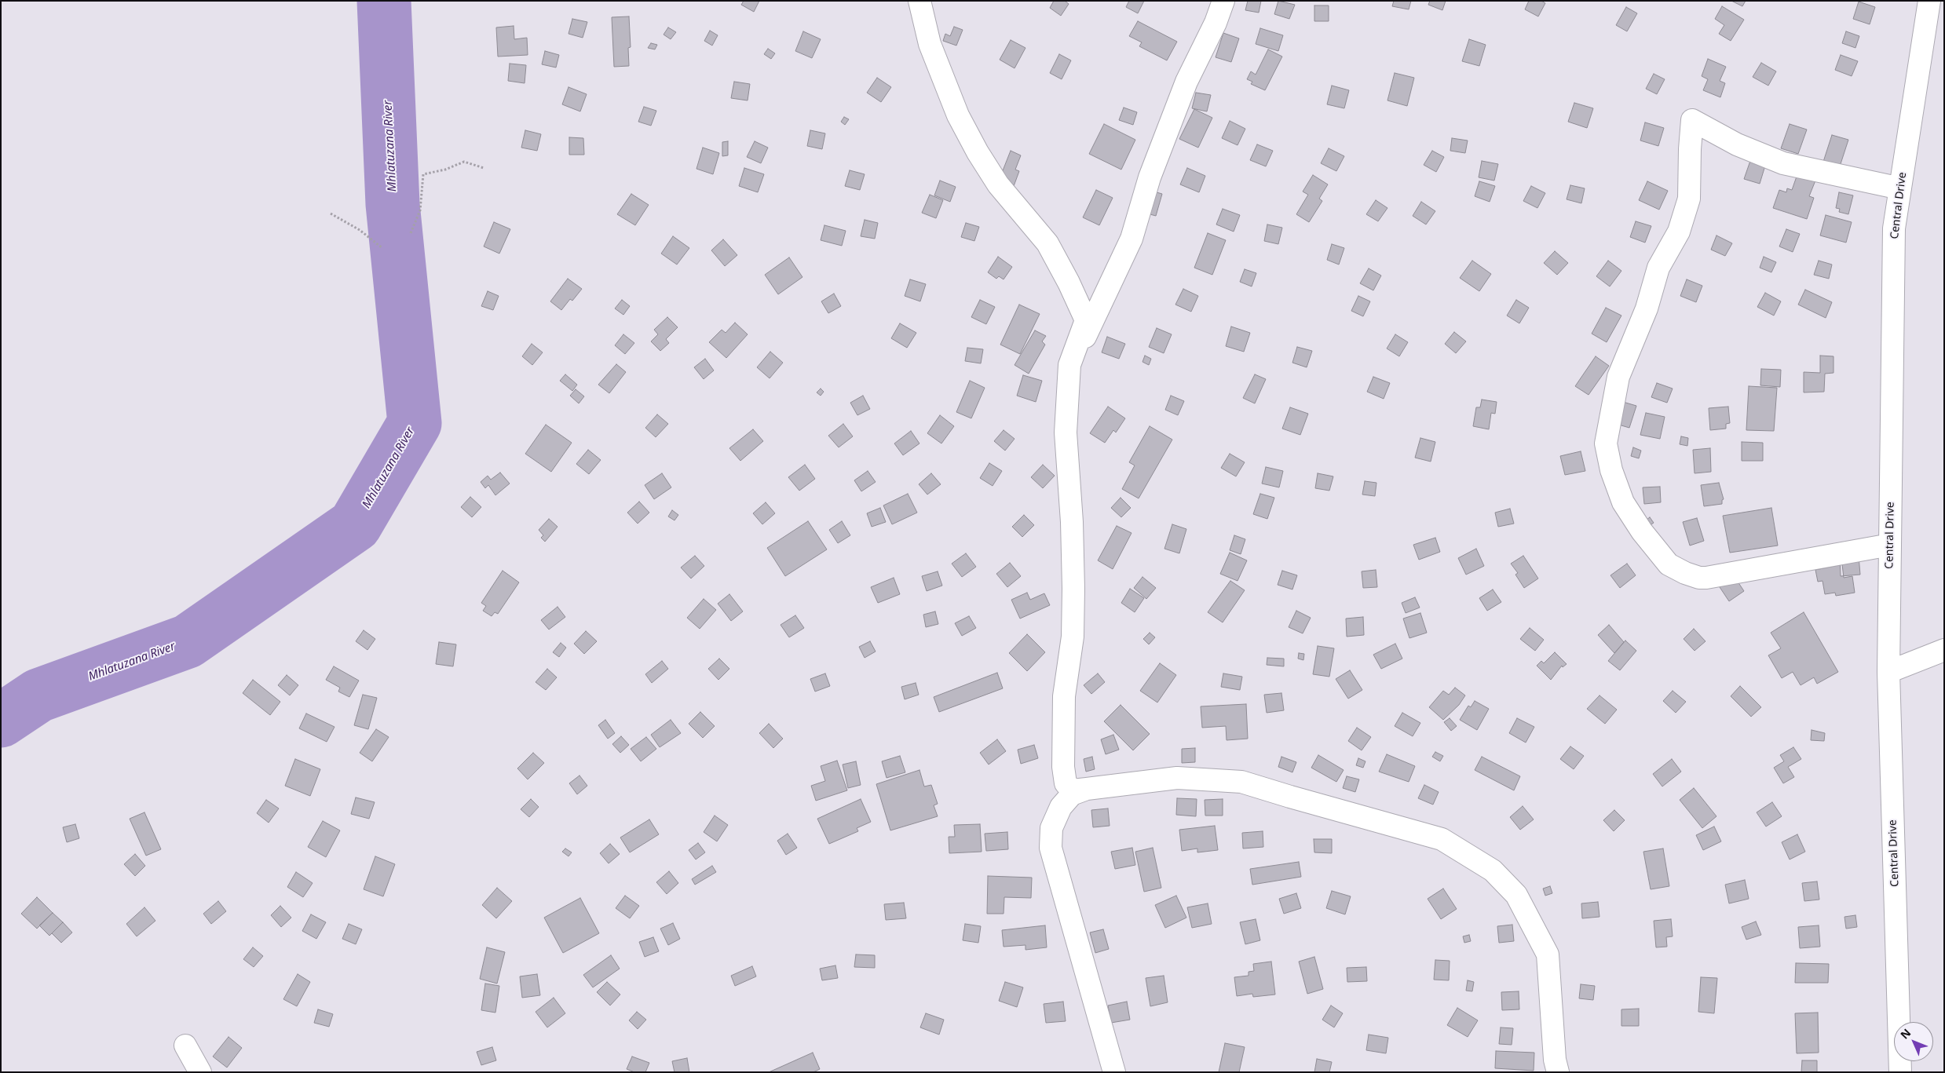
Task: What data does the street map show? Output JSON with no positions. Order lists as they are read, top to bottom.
{
  "streets": {
    "street": ["Central Drive"]
  },
  "water": ["Mhlatuzana River"],
  "north": "top left"
}
